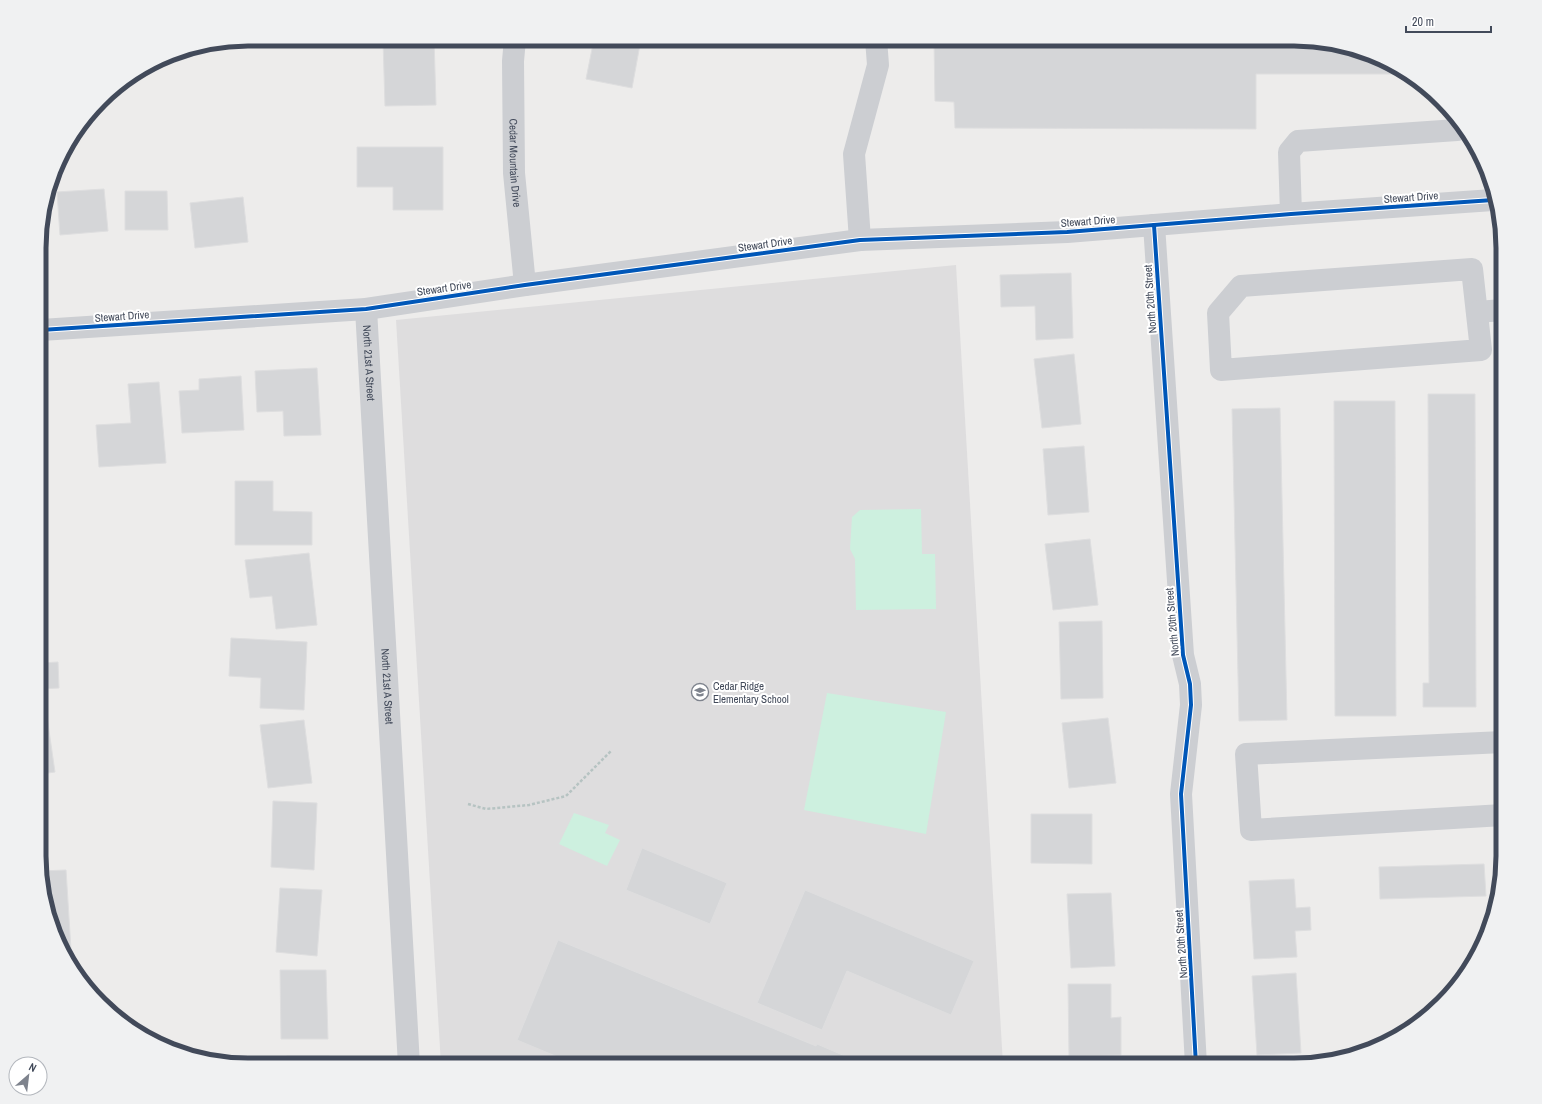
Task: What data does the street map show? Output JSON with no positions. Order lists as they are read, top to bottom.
{
  "streets": {
    "street": [
      "Cedar Mountain Drive",
      "Stewart Drive",
      "North 20th Street",
      "North 21st A Street"
    ]
  },
  "crossings": [
    ["Cedar Mountain Drive", "Stewart Drive"],
    ["Stewart Drive", "North 20th Street"],
    ["Stewart Drive", "North 21st A Street"]
  ],
  "places": {
    "school or university": ["Cedar Ridge Elementary School"]
  },
  "scale_bar": "20 m",
  "north": "top right"
}
